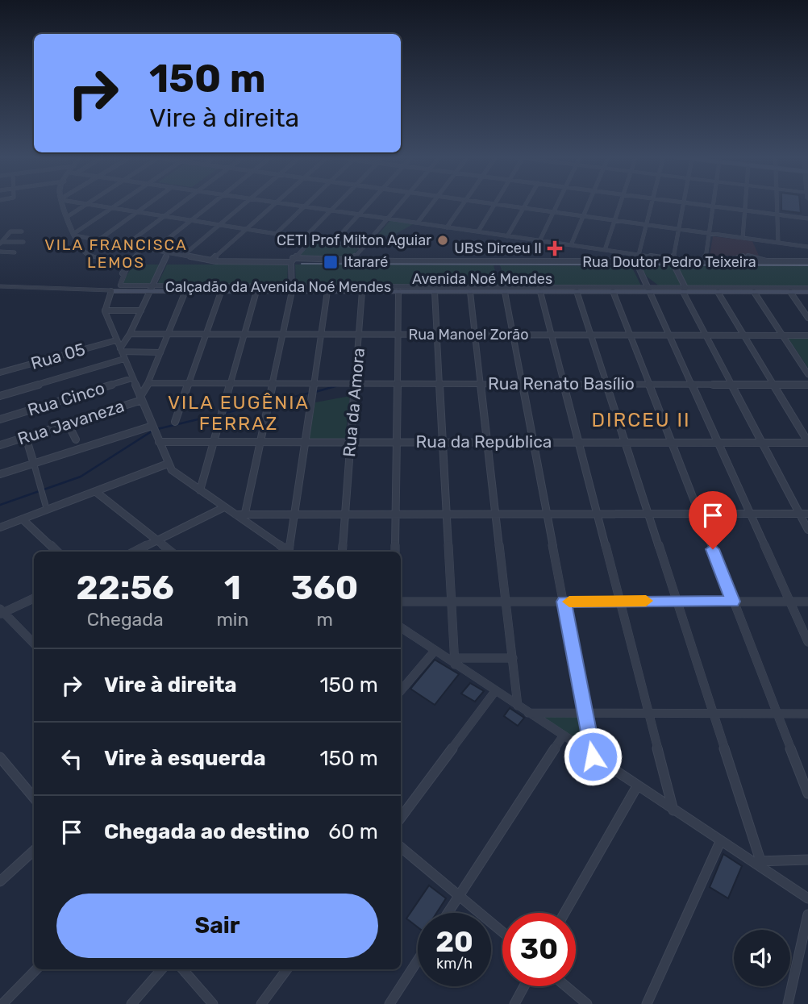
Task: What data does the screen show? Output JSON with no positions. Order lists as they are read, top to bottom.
{
  "streets": {
    "main road": ["Avenida Noé Mendes"],
    "street": [
      "Rua Doutor Pedro Teixeira",
      "Calçadão da Avenida Noé Mendes",
      "Rua Manoel Zorão",
      "Rua 05",
      "Rua Renato Basílio",
      "Rua Cinco",
      "Rua da Amora",
      "Rua Javaneza",
      "Rua da República"
    ]
  },
  "crossings": [
    ["Avenida Noé Mendes", "Calçadão da Avenida Noé Mendes"],
    ["Avenida Noé Mendes", "Rua da Amora"],
    ["Rua Manoel Zorão", "Rua da Amora"],
    ["Rua Renato Basílio", "Rua da Amora"],
    ["Rua da Amora", "Rua da República"]
  ],
  "districts": ["VILA FRANCISCA LEMOS", "VILA EUGÊNIA FERRAZ", "DIRCEU II"],
  "places": {
    "other": ["CETI Prof Milton Aguiar"],
    "health": ["UBS Dirceu II"],
    "transit": ["Itararé"]
  },
  "page": {
    "turn": ["150 m", "Vire à direita"],
    "eta": [
      "22:56",
      "Chegada",
      "1",
      "min",
      "360",
      "m"
    ],
    "list": [
      {
        "name": "Vire à direita",
        "value": "150 m"
      },
      {
        "name": "Vire à esquerda",
        "value": "150 m"
      },
      {
        "name": "Chegada ao destino",
        "value": "60 m"
      }
    ],
    "buttons": "Sair",
    "speed": "20 km/h",
    "limit": "30"
  }
}
